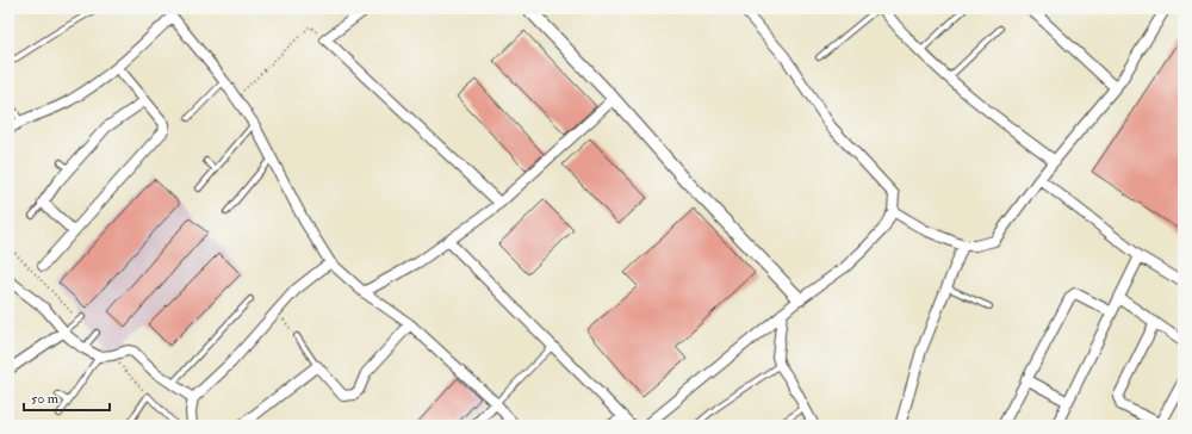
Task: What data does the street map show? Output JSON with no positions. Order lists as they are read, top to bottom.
{
  "scale_bar": "50 m"
}
